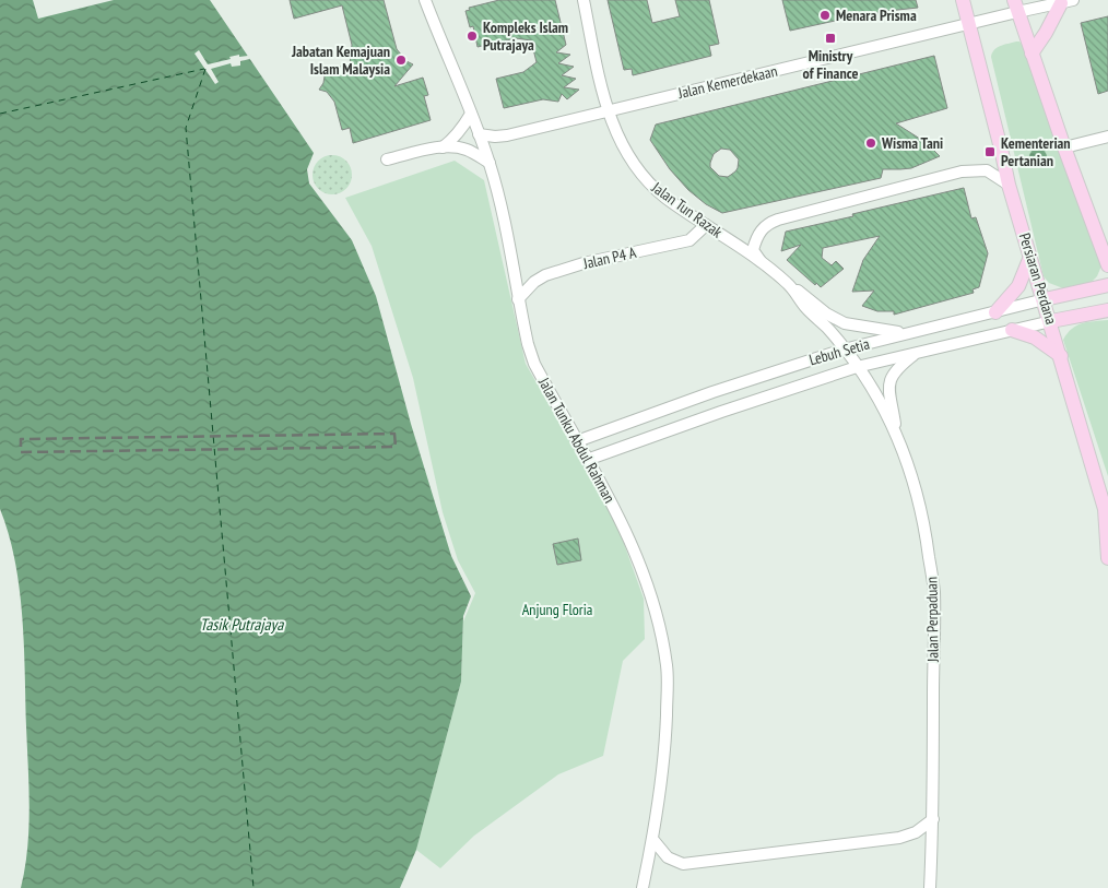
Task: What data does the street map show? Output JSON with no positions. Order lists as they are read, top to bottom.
{
  "streets": {
    "main road": ["Persiaran Perdana", "Lebuh Setia"],
    "street": [
      "Jalan Kemerdekaan",
      "Jalan Tun Razak",
      "Jalan P4 A",
      "Jalan Tunku Abdul Rahman",
      "Jalan Perpaduan"
    ]
  },
  "crossings": [
    ["Jalan Kemerdekaan", "Jalan Tun Razak"],
    ["Jalan Kemerdekaan", "Persiaran Perdana"],
    ["Jalan Kemerdekaan", "Jalan Tunku Abdul Rahman"],
    ["Jalan Tun Razak", "Jalan P4 A"],
    ["Jalan Tun Razak", "Lebuh Setia"],
    ["Jalan Tun Razak", "Jalan Perpaduan"],
    ["Jalan P4 A", "Jalan Tunku Abdul Rahman"],
    ["Persiaran Perdana", "Lebuh Setia"],
    ["Lebuh Setia", "Jalan Tunku Abdul Rahman"],
    ["Lebuh Setia", "Jalan Perpaduan"]
  ],
  "water": ["Tasik Putrajaya"],
  "parks": ["Anjung Floria"],
  "places": {
    "other": [
      "Menara Prisma",
      "Kompleks Islam Putrajaya",
      "Jabatan Kemajuan Islam Malaysia",
      "Wisma Tani"
    ],
    "transit": ["Ministry of Finance", "Kementerian Pertanian"]
  }
}
